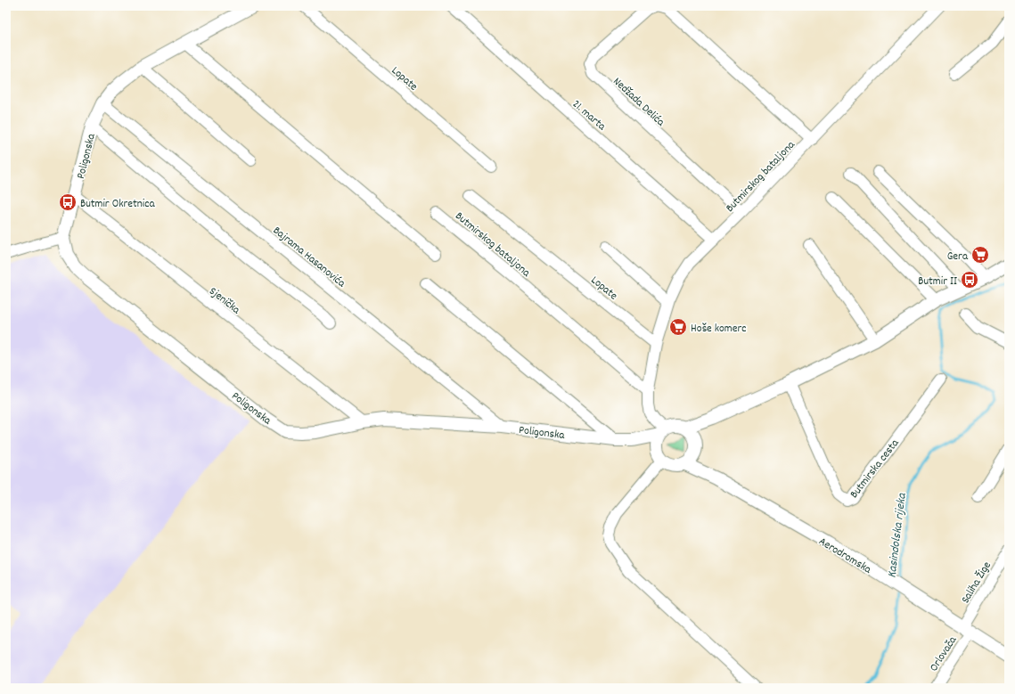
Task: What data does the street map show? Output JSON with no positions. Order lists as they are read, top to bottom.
{
  "streets": {
    "street": [
      "Lopate",
      "Nedžada Delića",
      "21. marta",
      "Poligonska",
      "Butmirskog bataljona",
      "Bajrama Hasanovića",
      "Sjenička",
      "Butmirska cesta",
      "Aerodromska",
      "Saliha Žige",
      "Orlovača"
    ]
  },
  "crossings": [
    ["Lopate", "Butmirskog bataljona"],
    ["Nedžada Delića", "Butmirskog bataljona"],
    ["21. marta", "Butmirskog bataljona"],
    ["Poligonska", "Butmirskog bataljona"],
    ["Poligonska", "Bajrama Hasanovića"],
    ["Poligonska", "Sjenička"],
    ["Poligonska", "Aerodromska"],
    ["Butmirskog bataljona", "Aerodromska"],
    ["Aerodromska", "Saliha Žige"],
    ["Aerodromska", "Orlovača"],
    ["Saliha Žige", "Orlovača"]
  ],
  "water": ["Kasindolska rijeka"],
  "places": {
    "bus stop": ["Butmir Okretnica", "Butmir II"],
    "supermarket": ["Gera", "Hoše komerc"]
  }
}
